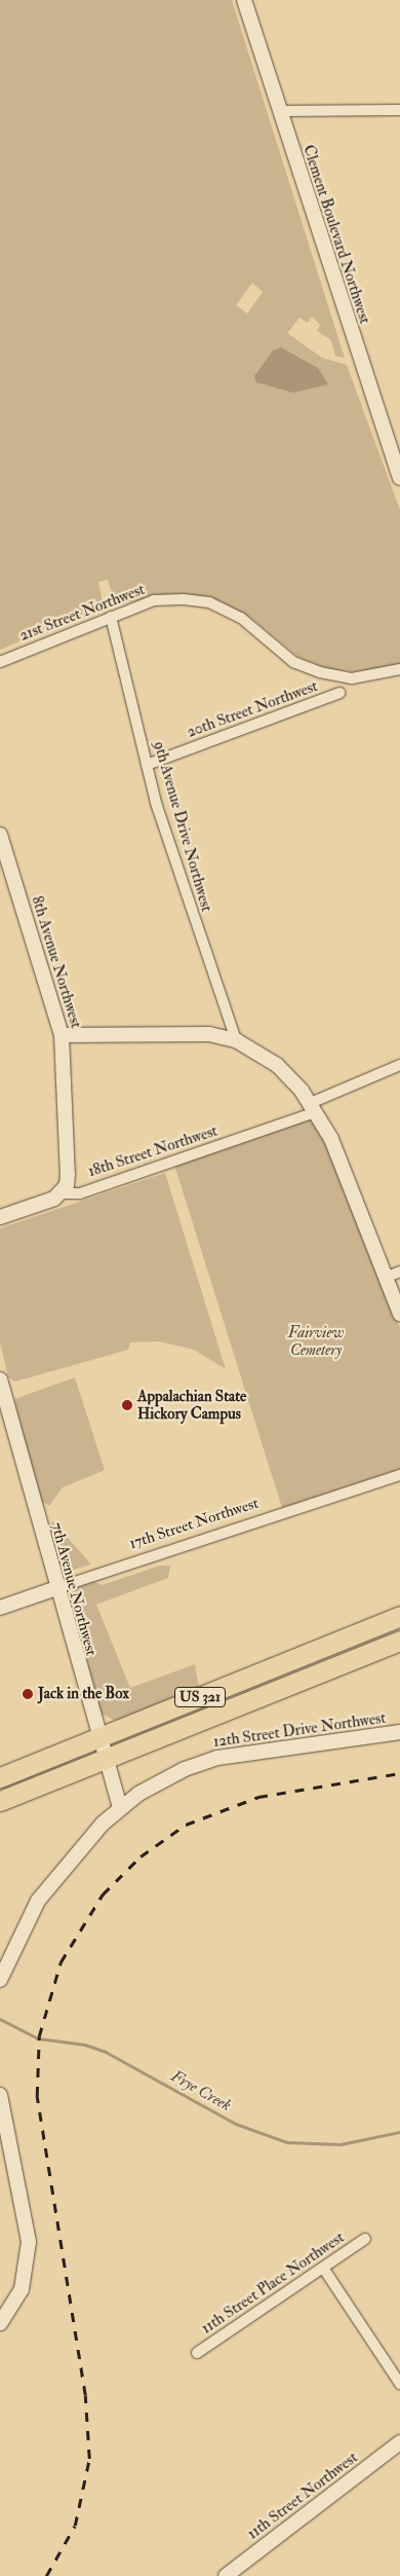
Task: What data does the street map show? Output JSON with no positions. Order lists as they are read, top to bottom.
{
  "streets": {
    "highway": ["US 321"],
    "street": [
      "Clement Boulevard Northwest",
      "21st Street Northwest",
      "20th Street Northwest",
      "9th Avenue Drive Northwest",
      "8th Avenue Northwest",
      "18th Street Northwest",
      "17th Street Northwest",
      "7th Avenue Northwest",
      "12th Street Drive Northwest",
      "11th Street Place Northwest",
      "11th Street Northwest"
    ]
  },
  "crossings": [
    ["21st Street Northwest", "9th Avenue Drive Northwest"],
    ["20th Street Northwest", "9th Avenue Drive Northwest"],
    ["8th Avenue Northwest", "18th Street Northwest"],
    ["17th Street Northwest", "7th Avenue Northwest"],
    ["7th Avenue Northwest", "US 321"],
    ["7th Avenue Northwest", "12th Street Drive Northwest"]
  ],
  "water": ["Frye Creek"],
  "parks": ["Fairview Cemetery"],
  "places": ["Appalachian State Hickory Campus", "Jack in the Box"]
}
